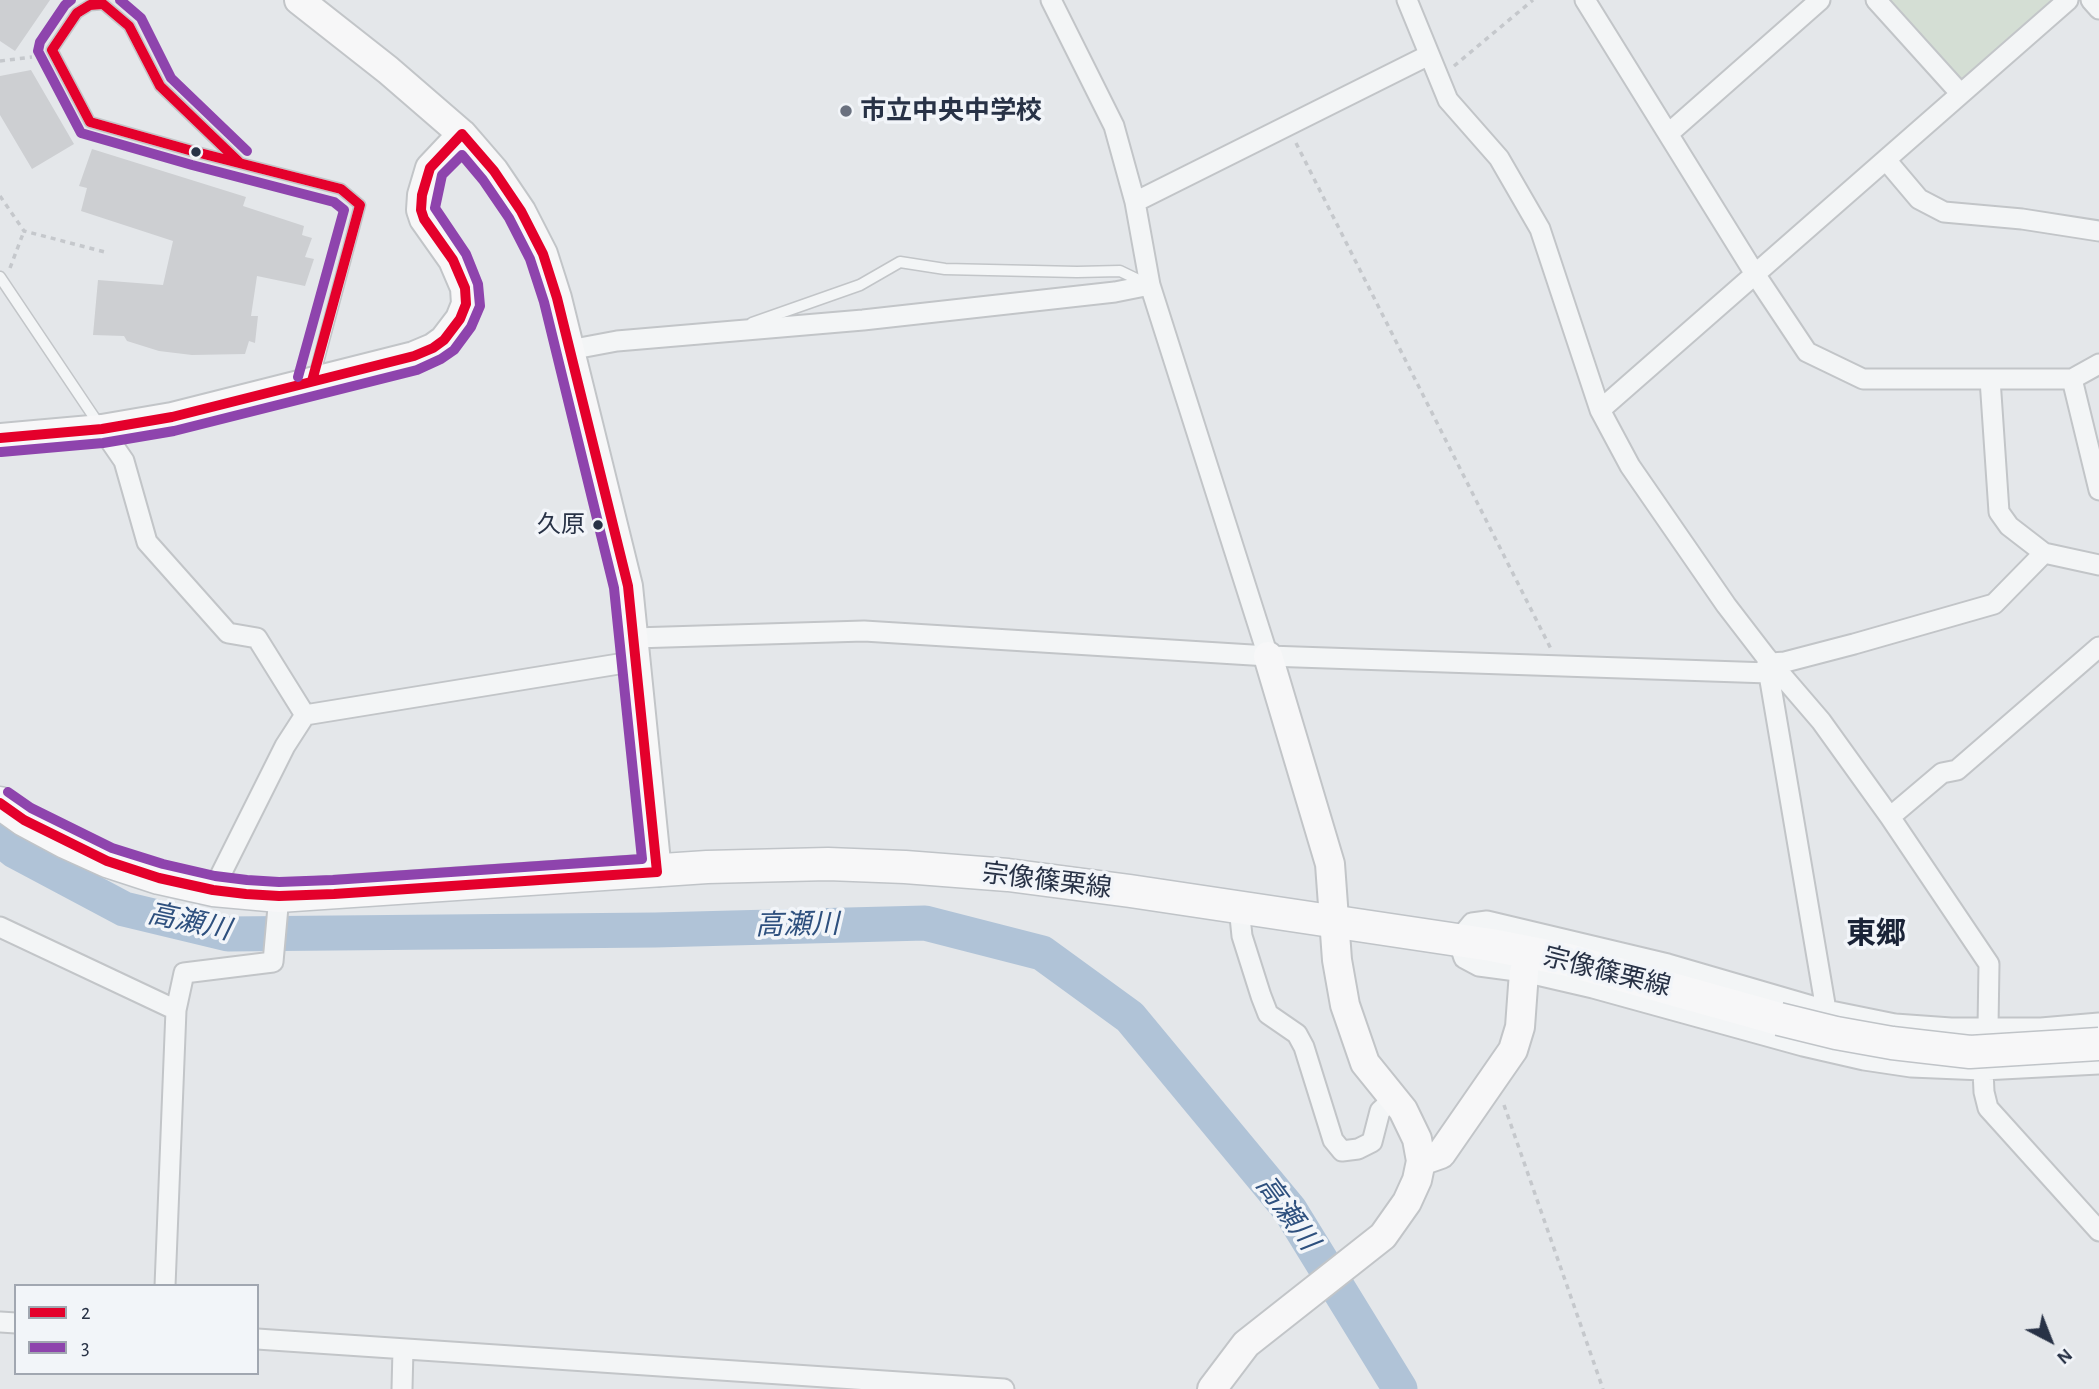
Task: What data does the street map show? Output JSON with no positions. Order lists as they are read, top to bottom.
{
  "streets": {
    "main road": ["宗像篠栗線"]
  },
  "districts": ["東郷"],
  "water": ["高瀬川"],
  "places": ["市立中央中学校", "久原"],
  "lines": ["transit line 3", "transit line 2"],
  "legend": ["2", "3"],
  "north": "bottom right"
}
